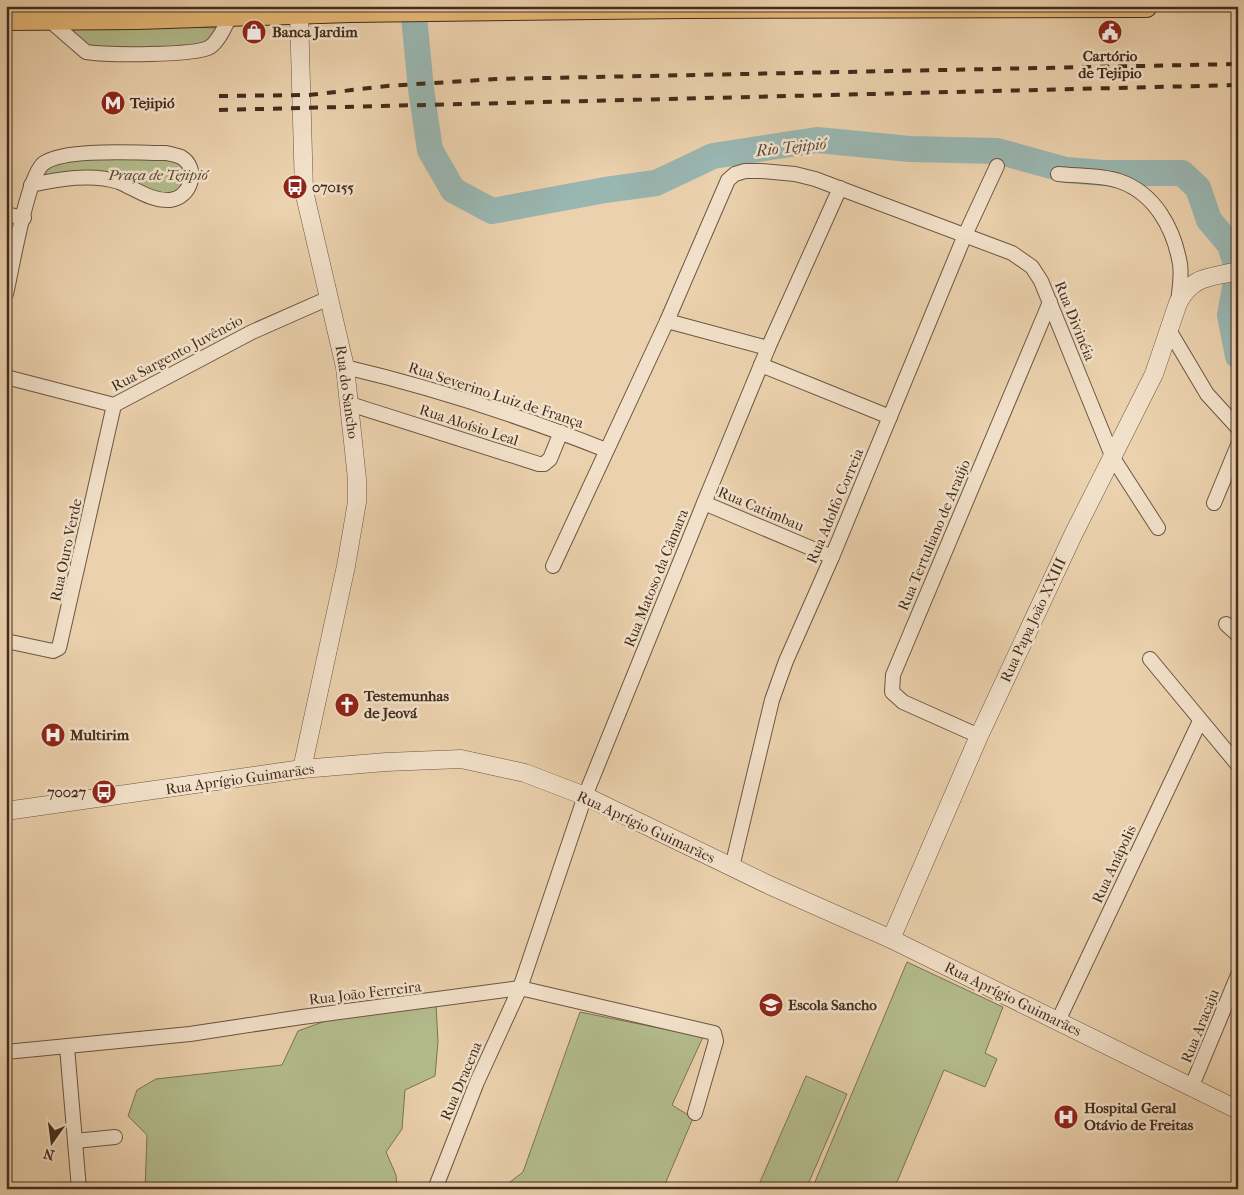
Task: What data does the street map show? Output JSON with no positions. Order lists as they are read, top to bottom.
{
  "streets": {
    "street": [
      "Rua Divinéia",
      "Rua Sargento Juvêncio",
      "Rua do Sancho",
      "Rua Severino Luiz de França",
      "Rua Aloísio Leal",
      "Rua Adolfo Correia",
      "Rua Catimbau",
      "Rua Tertuliano de Araújo",
      "Rua Ouro Verde",
      "Rua Matoso da Câmara",
      "Rua Papa João XXIII",
      "Rua Aprígio Guimarães",
      "Rua Anápolis",
      "Rua João Ferreira",
      "Rua Aracaju",
      "Rua Dracena"
    ]
  },
  "crossings": [
    ["Rua Divinéia", "Rua Adolfo Correia"],
    ["Rua Divinéia", "Rua Tertuliano de Araújo"],
    ["Rua Divinéia", "Rua Matoso da Câmara"],
    ["Rua Divinéia", "Rua Papa João XXIII"],
    ["Rua Sargento Juvêncio", "Rua do Sancho"],
    ["Rua Sargento Juvêncio", "Rua Ouro Verde"],
    ["Rua do Sancho", "Rua Severino Luiz de França"],
    ["Rua do Sancho", "Rua Aloísio Leal"],
    ["Rua do Sancho", "Rua Aprígio Guimarães"],
    ["Rua Severino Luiz de França", "Rua Aloísio Leal"],
    ["Rua Adolfo Correia", "Rua Catimbau"],
    ["Rua Adolfo Correia", "Rua Aprígio Guimarães"],
    ["Rua Catimbau", "Rua Matoso da Câmara"],
    ["Rua Tertuliano de Araújo", "Rua Papa João XXIII"],
    ["Rua Matoso da Câmara", "Rua Aprígio Guimarães"],
    ["Rua Matoso da Câmara", "Rua João Ferreira"],
    ["Rua Matoso da Câmara", "Rua Dracena"],
    ["Rua Papa João XXIII", "Rua Aprígio Guimarães"],
    ["Rua Aprígio Guimarães", "Rua Anápolis"],
    ["Rua Aprígio Guimarães", "Rua Aracaju"],
    ["Rua João Ferreira", "Rua Dracena"]
  ],
  "water": ["Rio Tejipió"],
  "parks": ["Praça de Tejipió"],
  "places": {
    "shop": ["Banca Jardim"],
    "public building": ["Cartório de Tejipio"],
    "metro station": ["Tejipió"],
    "bus stop": ["070155", "70027"],
    "church": ["Testemunhas de Jeová"],
    "hospital": ["Multirim", "Hospital Geral Otávio de Freitas"],
    "school or university": ["Escola Sancho"]
  },
  "north": "bottom"
}
